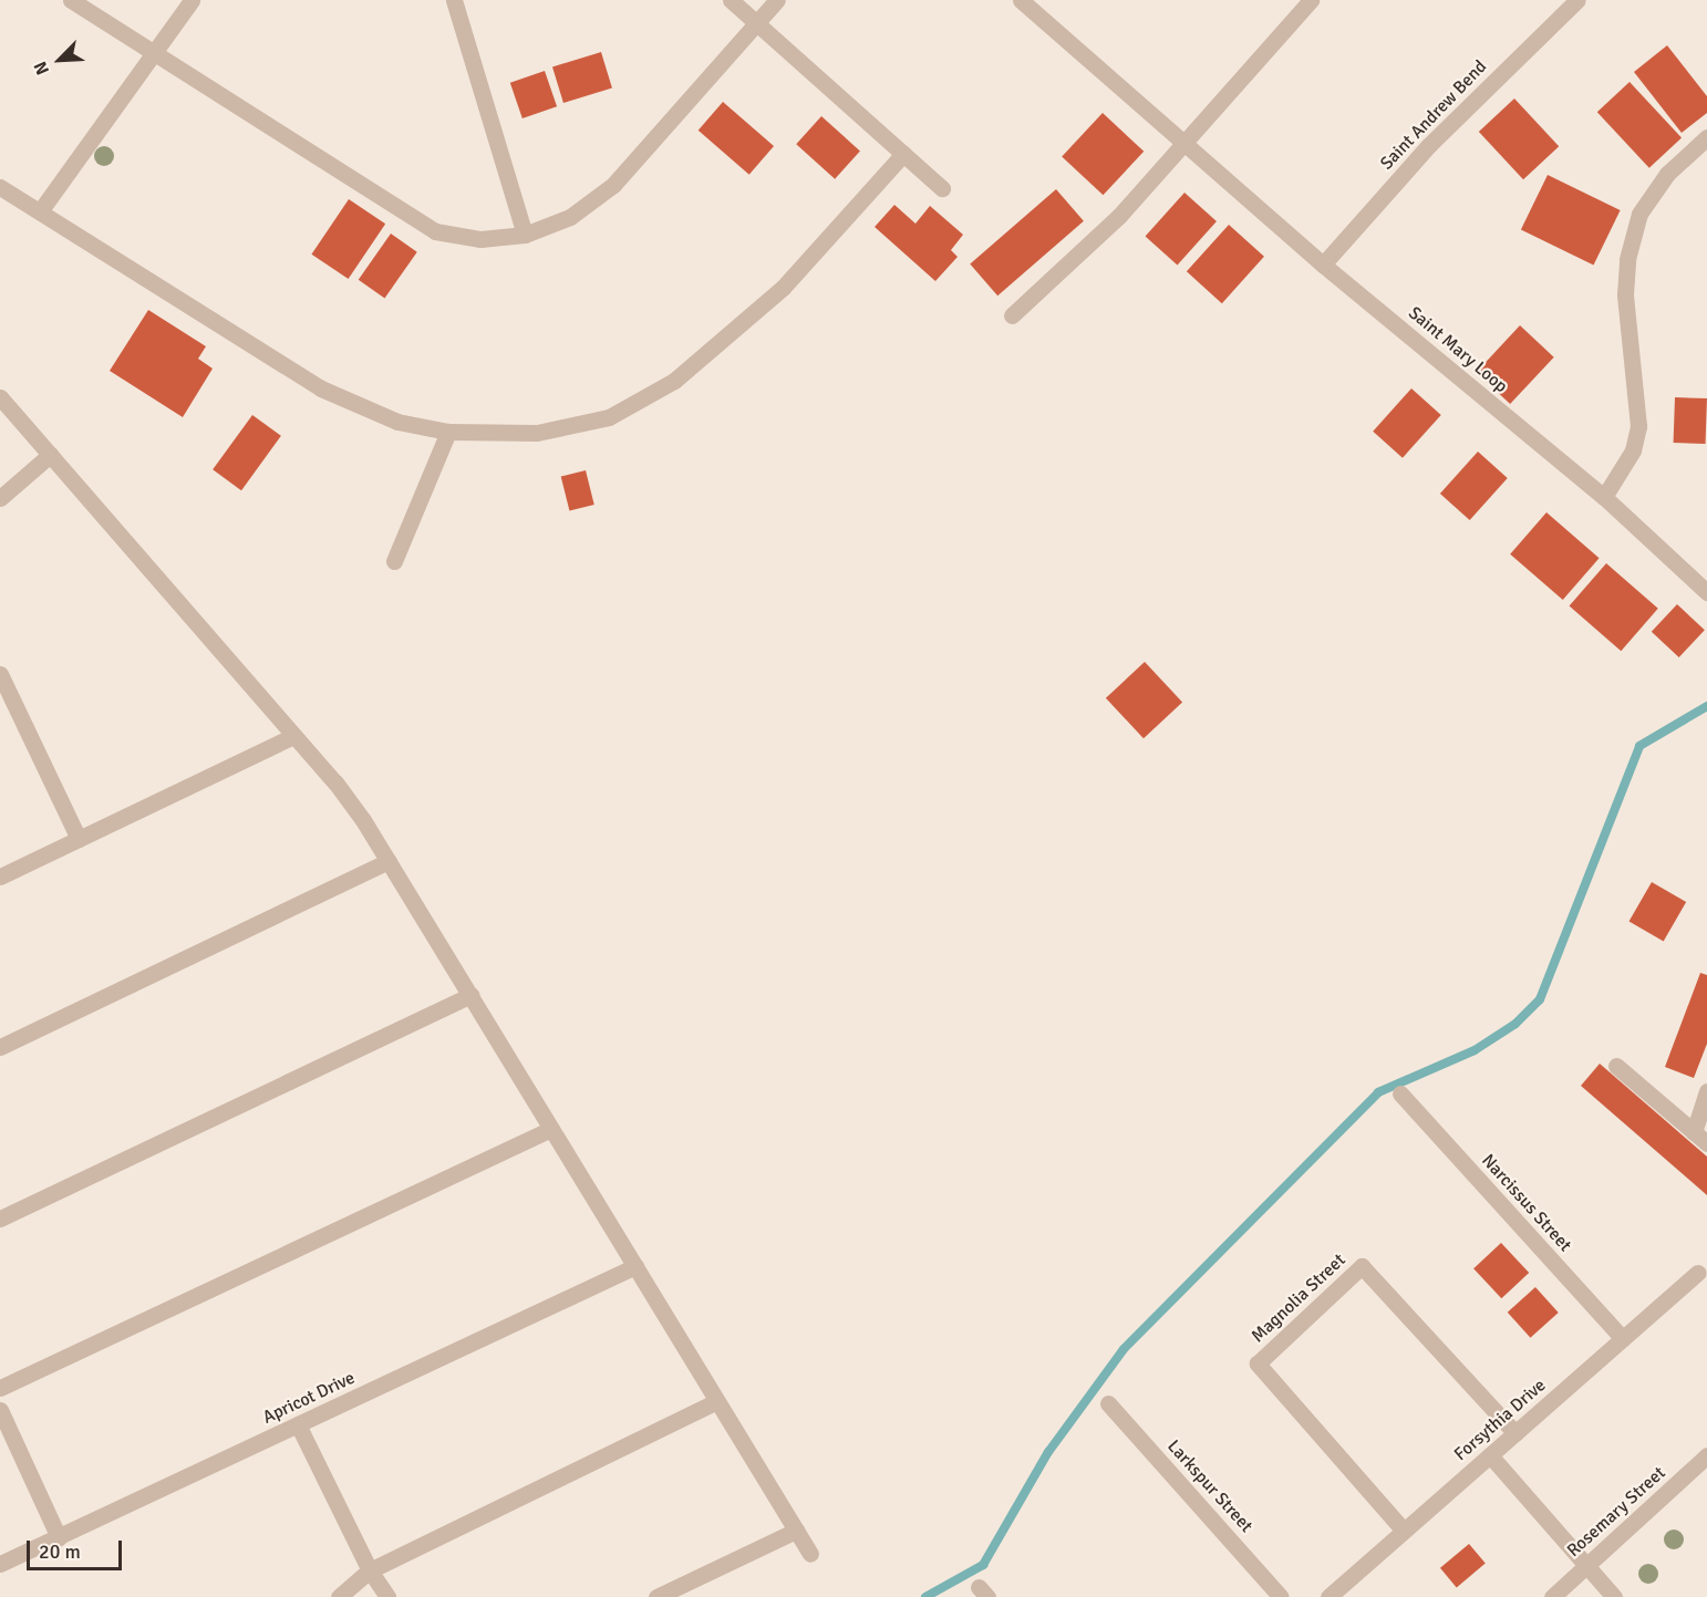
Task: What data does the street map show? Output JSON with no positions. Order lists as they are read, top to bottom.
{
  "streets": {
    "street": [
      "Saint Andrew Bend",
      "Saint Mary Loop",
      "Narcissus Street",
      "Magnolia Street",
      "Apricot Drive",
      "Forsythia Drive",
      "Larkspur Street",
      "Rosemary Street"
    ]
  },
  "crossings": [
    ["Saint Andrew Bend", "Saint Mary Loop"],
    ["Narcissus Street", "Forsythia Drive"],
    ["Magnolia Street", "Forsythia Drive"]
  ],
  "scale_bar": "20 m",
  "north": "bottom left"
}
